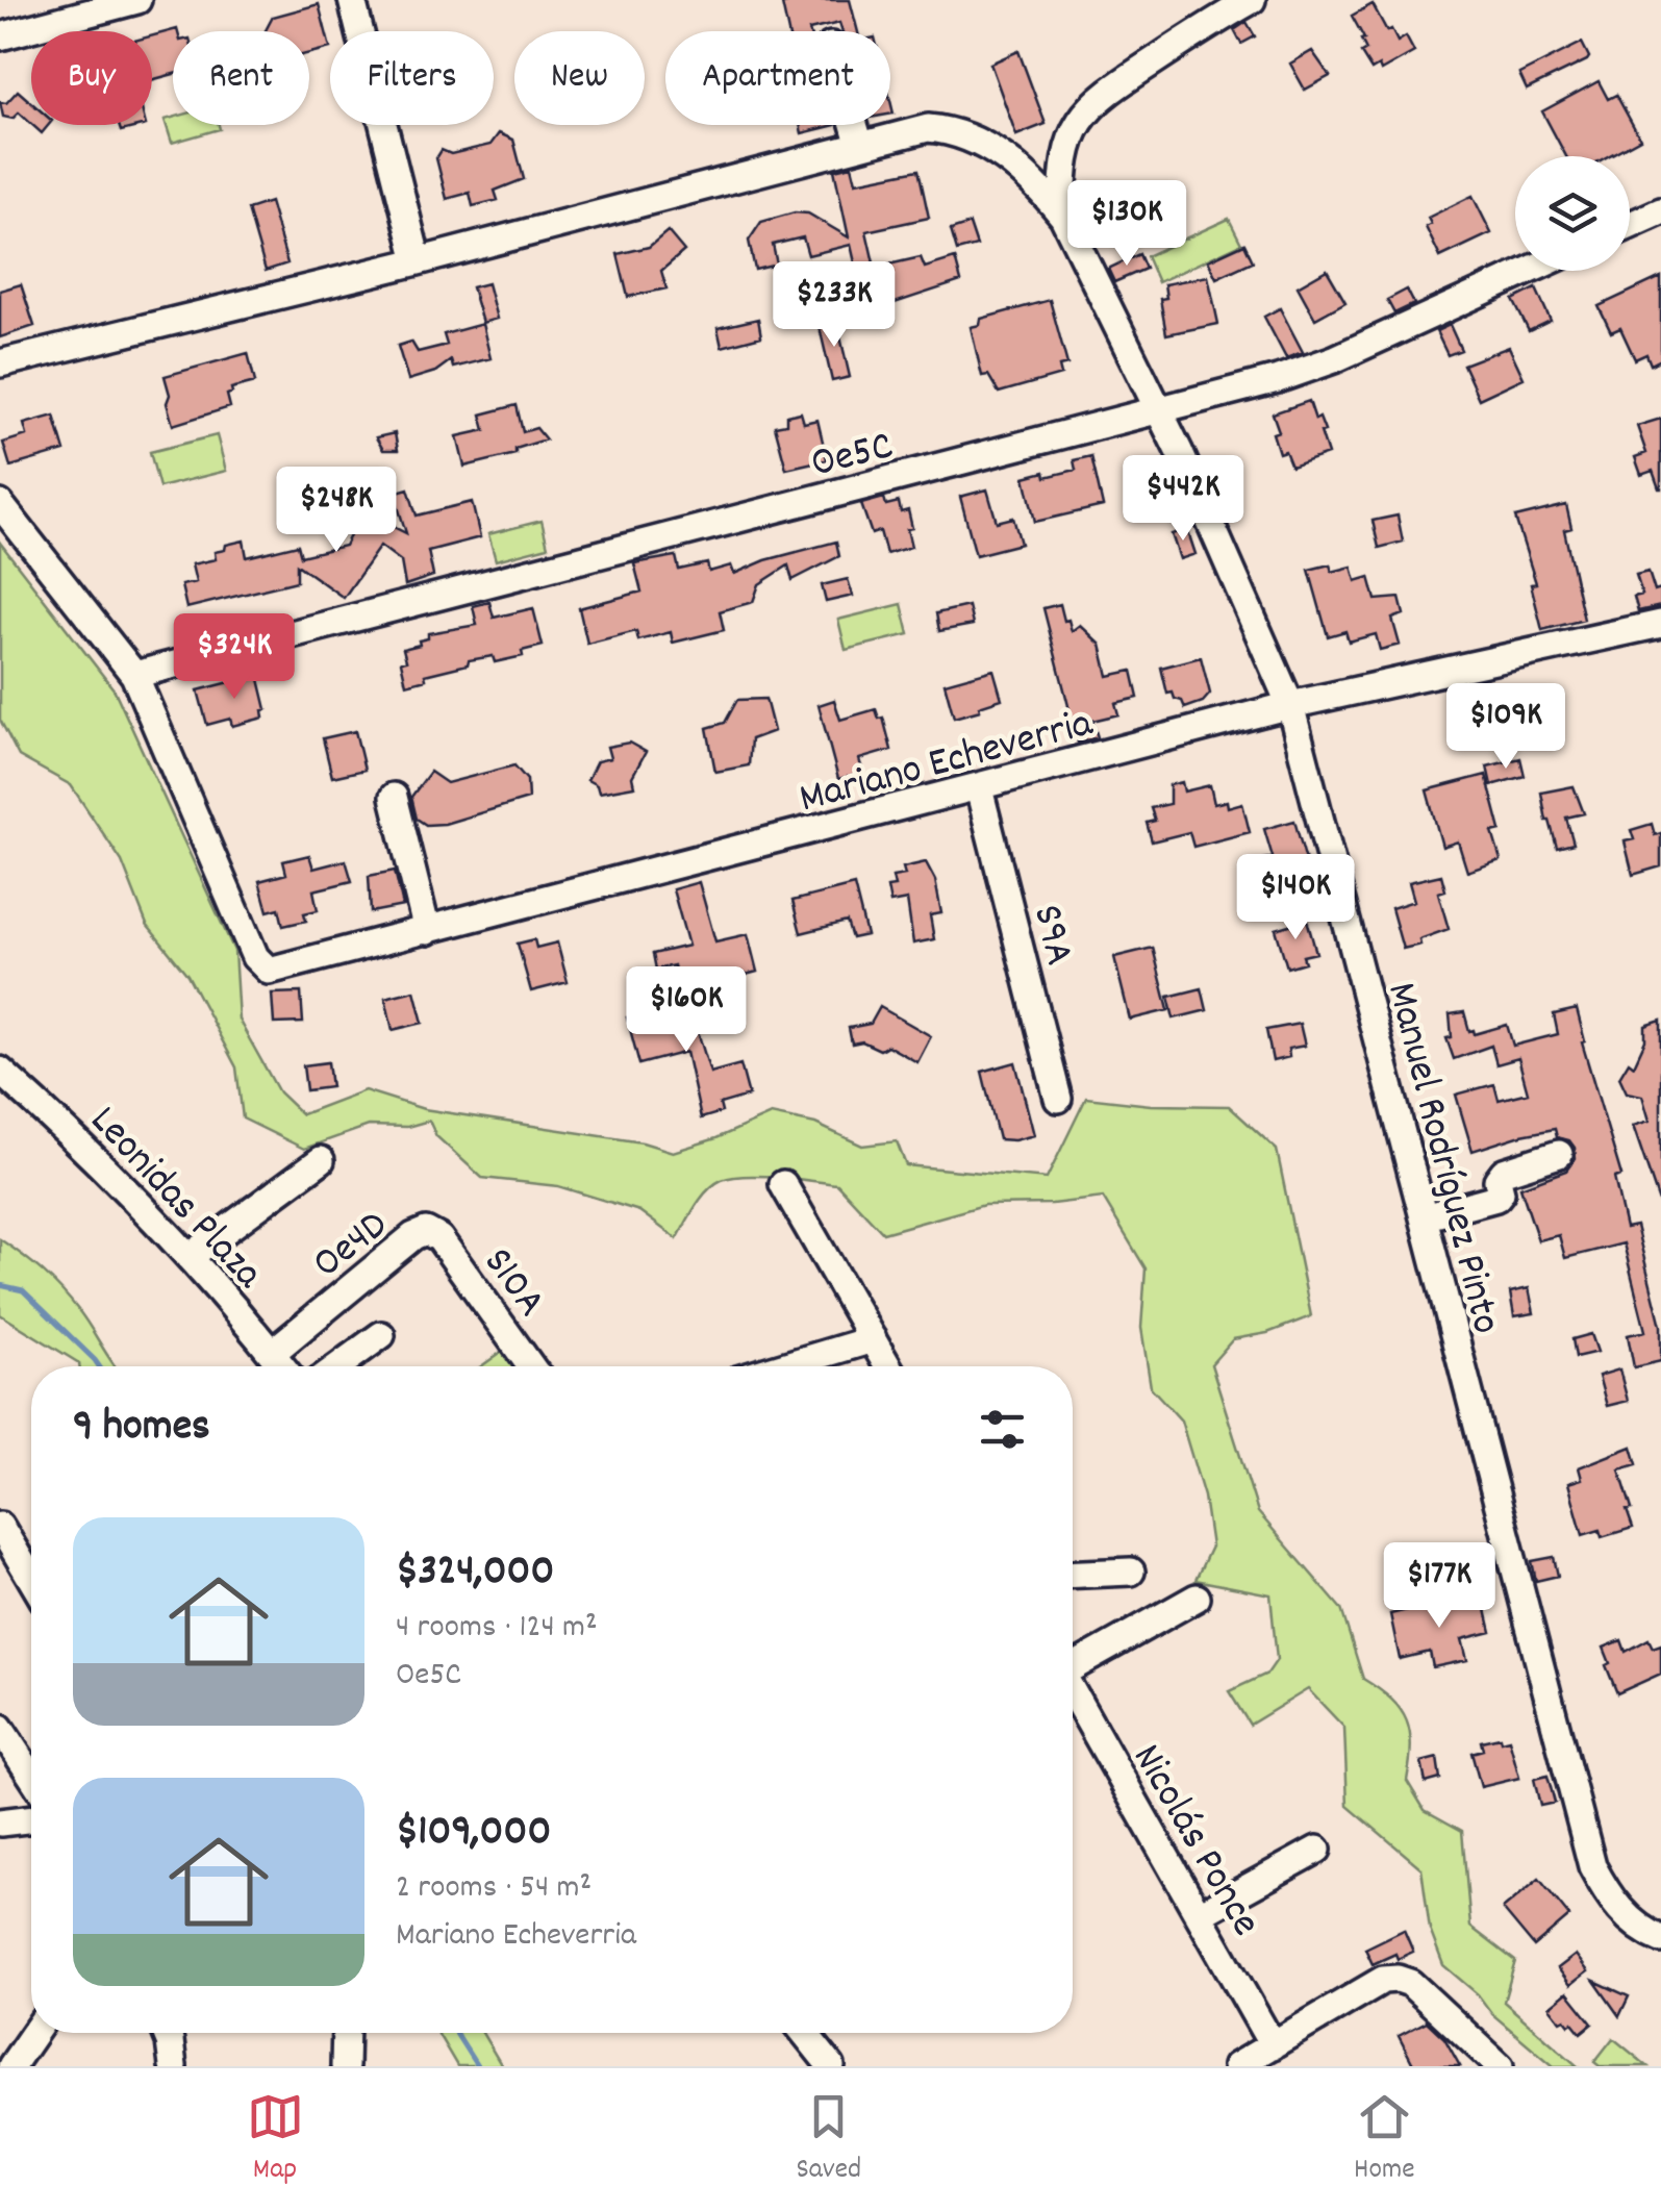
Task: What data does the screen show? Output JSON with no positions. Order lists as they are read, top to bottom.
{
  "streets": {
    "street": [
      "Oe5C",
      "Mariano Echeverria",
      "S9A",
      "Manuel Rodríguez Pinto",
      "Leonidas Plaza",
      "Oe4D",
      "S10A",
      "Nicolás Ponce"
    ]
  },
  "crossings": [
    ["Oe5C", "Mariano Echeverria"],
    ["Oe5C", "Manuel Rodríguez Pinto"],
    ["Mariano Echeverria", "S9A"],
    ["Mariano Echeverria", "Manuel Rodríguez Pinto"],
    ["Leonidas Plaza", "Oe4D"],
    ["Oe4D", "S10A"]
  ],
  "page": {
    "chip": [
      "Buy",
      "Rent",
      "Filters",
      "New",
      "Apartment"
    ],
    "price": [
      "$130K",
      "$233K",
      "$442K",
      "$248K",
      "$324K",
      "$109K",
      "$140K",
      "$160K",
      "$177K"
    ],
    "heading": "9 homes",
    "list": [
      {
        "name": "$324,000",
        "note": "4 rooms · 124 m² · Oe5C"
      },
      {
        "name": "$109,000",
        "note": "2 rooms · 54 m² · Mariano Echeverria"
      }
    ],
    "tabs": ["Map", "Saved", "Home"]
  }
}
